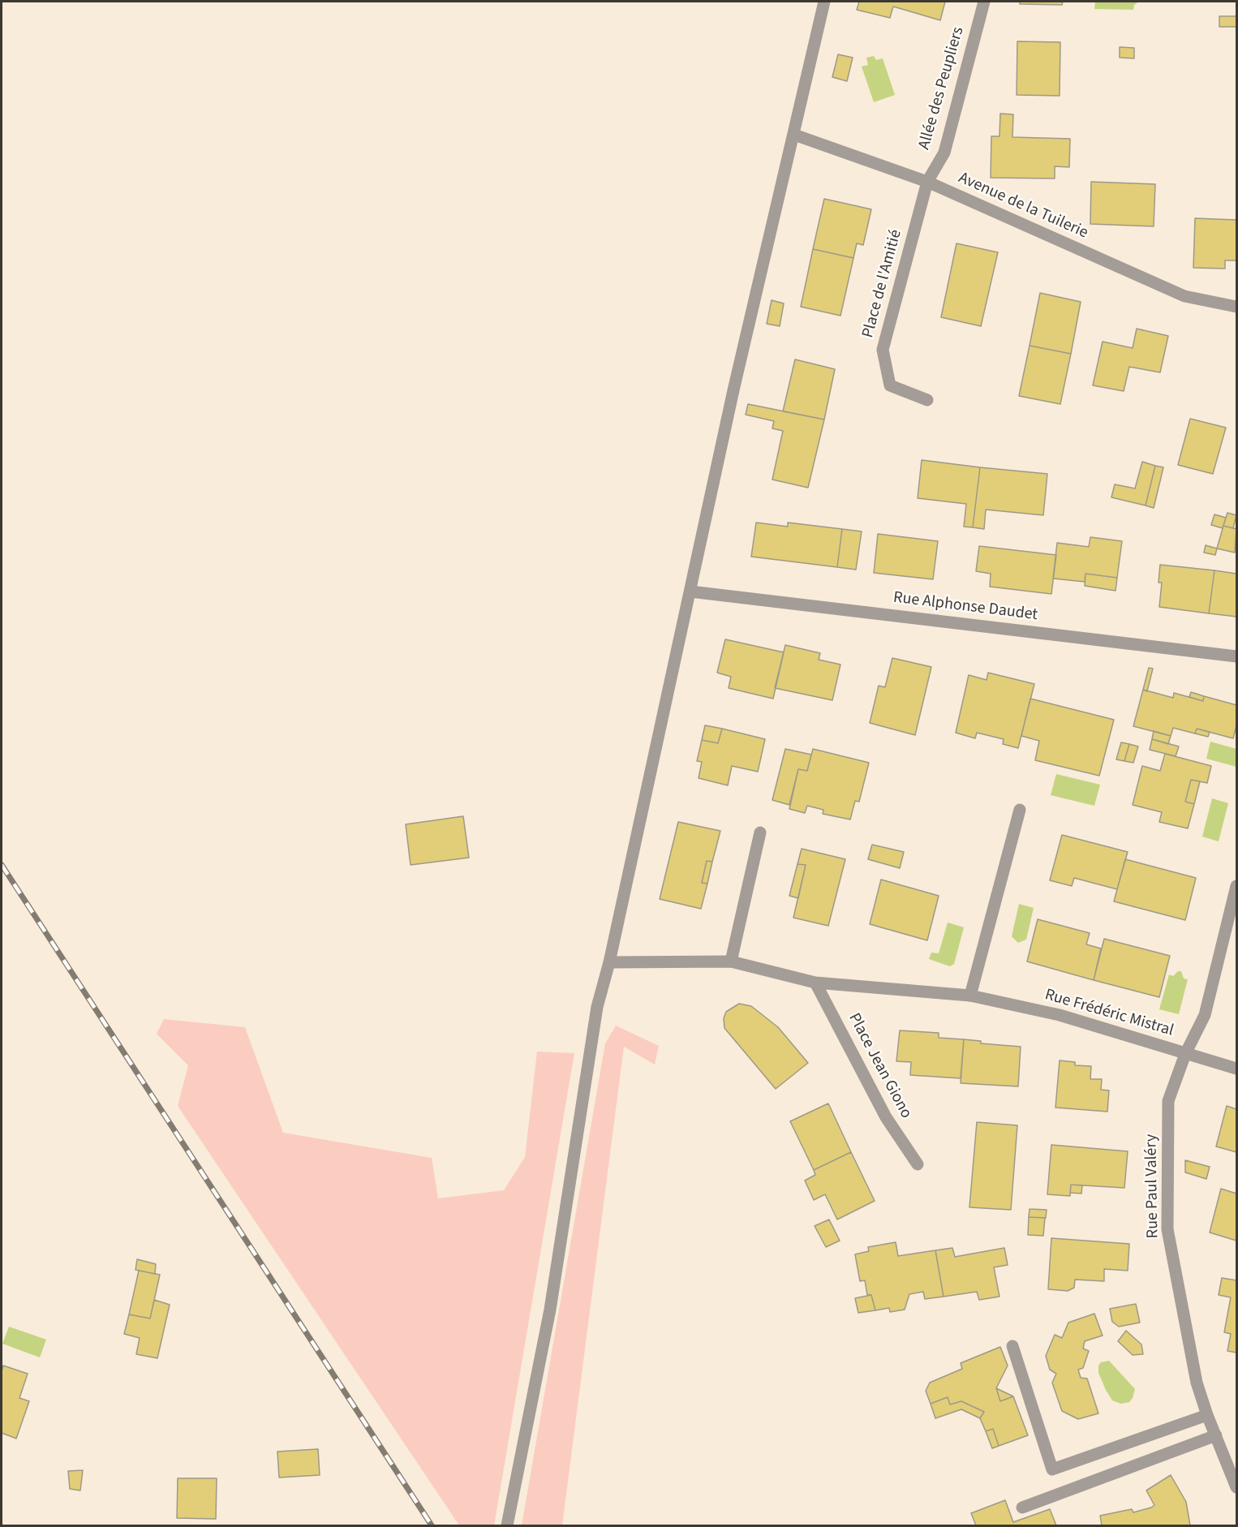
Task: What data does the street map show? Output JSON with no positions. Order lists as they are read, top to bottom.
{
  "streets": {
    "street": [
      "Allée des Peupliers",
      "Avenue de la Tuilerie",
      "Place de l'Amitié",
      "Rue Alphonse Daudet",
      "Rue Frédéric Mistral",
      "Place Jean Giono",
      "Rue Paul Valéry"
    ]
  },
  "crossings": [
    ["Allée des Peupliers", "Avenue de la Tuilerie"],
    ["Allée des Peupliers", "Place de l'Amitié"],
    ["Avenue de la Tuilerie", "Place de l'Amitié"],
    ["Rue Frédéric Mistral", "Place Jean Giono"],
    ["Rue Frédéric Mistral", "Rue Paul Valéry"]
  ]
}
